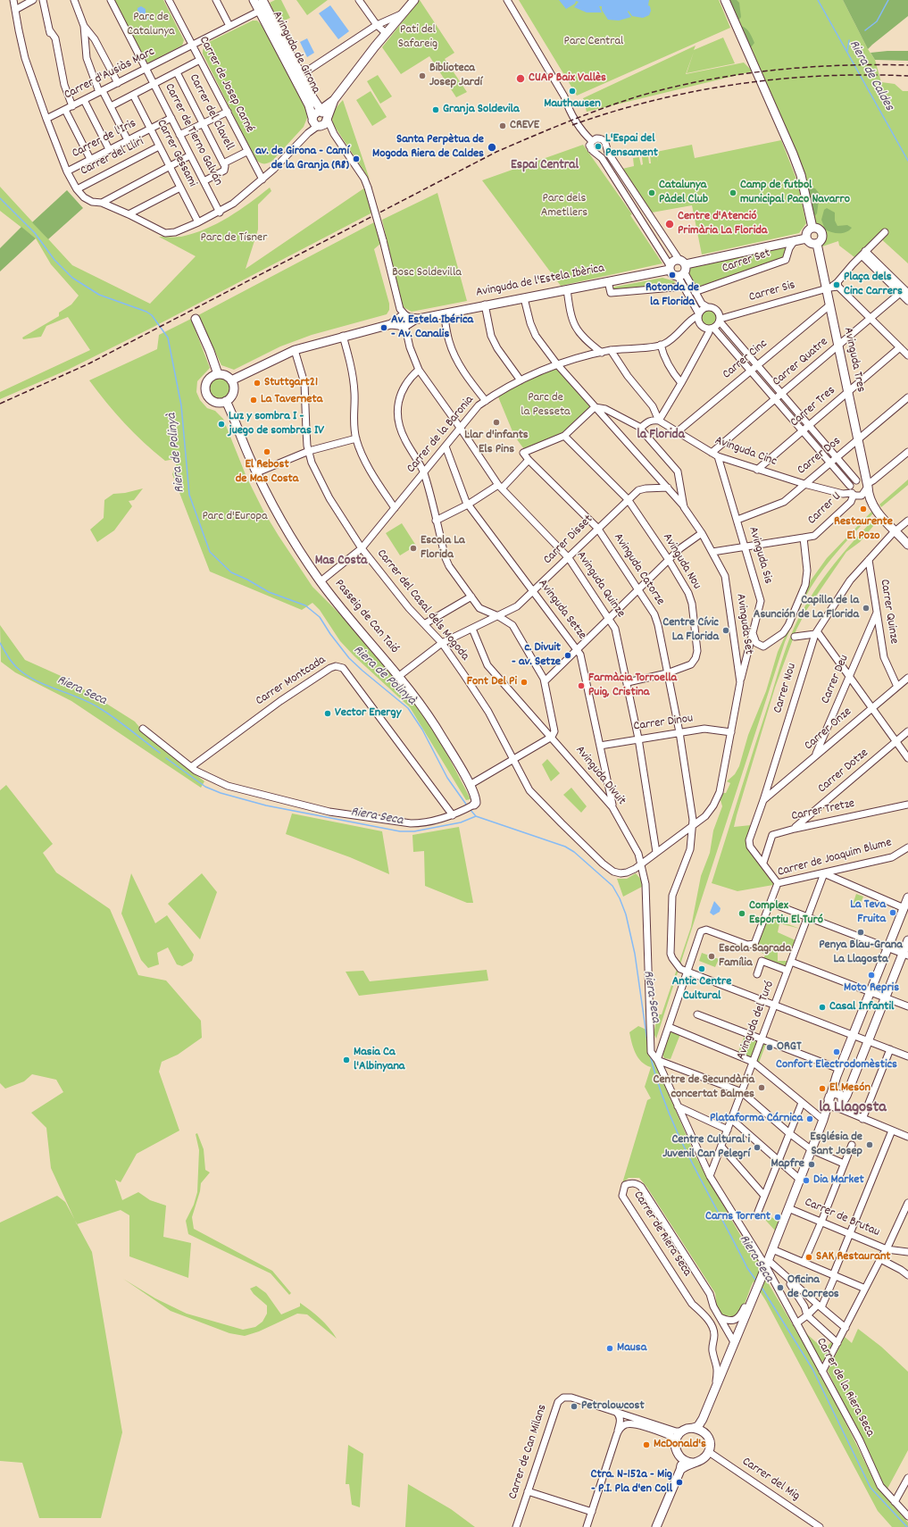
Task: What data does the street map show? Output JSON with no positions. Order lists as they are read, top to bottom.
{
  "streets": {
    "main road": [
      "Avinguda de Girona",
      "Avinguda de l'Estela Ibèrica",
      "Avinguda Tres",
      "Passeig de Can Taió"
    ],
    "street": [
      "Carrer d'Ausiàs Marc",
      "Carrer de Josep Carné",
      "Carrer del Clavell",
      "Carrer de Tierno Galván",
      "Carrer de l'Iris",
      "Carrer Gessami",
      "Carrer del Lliri",
      "Carrer Set",
      "Carrer Sis",
      "Carrer Cinc",
      "Carrer Quatre",
      "Carrer Tres",
      "Carrer de la Baronia",
      "Avinguda Cinc",
      "Carrer Dos",
      "Carrer U",
      "Carrer Disset",
      "Avinguda Sis",
      "Avinguda Nou",
      "Avinguda Catorze",
      "Avinguda Quinze",
      "Carrer del Casal dels Mogoda",
      "Avinguda Setze",
      "Carrer Quinze",
      "Avinguda Set",
      "Carrer Deu",
      "Carrer Montcada",
      "Carrer Nou",
      "Carrer Dinou",
      "Carrer Onze",
      "Carrer Dotze",
      "Avinguda Divuit",
      "Carrer Tretze",
      "Carrer de Joaquim Blume",
      "Avinguda del Turó",
      "Carrer de Brutau",
      "Carrer de Riera Seca",
      "Carrer de la Riera Seca",
      "Carrer de Can Milans",
      "Carrer del Mig"
    ]
  },
  "crossings": [
    ["Avinguda de Girona", "Carrer d'Ausiàs Marc"],
    ["Avinguda de Girona", "Avinguda de l'Estela Ibèrica"],
    ["Avinguda de Girona", "Avinguda Quinze"],
    ["Carrer d'Ausiàs Marc", "Carrer de Josep Carné"],
    ["Carrer d'Ausiàs Marc", "Carrer de Tierno Galván"],
    ["Carrer de Tierno Galván", "Carrer de l'Iris"],
    ["Carrer de l'Iris", "Carrer Gessami"],
    ["Carrer Gessami", "Carrer del Lliri"],
    ["Avinguda de l'Estela Ibèrica", "Carrer del Casal dels Mogoda"],
    ["Avinguda de l'Estela Ibèrica", "Passeig de Can Taió"],
    ["Carrer Sis", "Avinguda Tres"],
    ["Carrer Cinc", "Avinguda Tres"],
    ["Carrer Cinc", "Avinguda Cinc"],
    ["Avinguda Tres", "Carrer Quatre"],
    ["Avinguda Tres", "Carrer Tres"],
    ["Avinguda Tres", "Carrer Dos"],
    ["Avinguda Tres", "Carrer Nou"],
    ["Carrer Quatre", "Avinguda Cinc"],
    ["Carrer Tres", "Avinguda Cinc"],
    ["Carrer de la Baronia", "Avinguda Quinze"],
    ["Carrer de la Baronia", "Carrer del Casal dels Mogoda"],
    ["Carrer de la Baronia", "Avinguda Setze"],
    ["Carrer de la Baronia", "Passeig de Can Taió"],
    ["Avinguda Cinc", "Carrer Dos"],
    ["Avinguda Cinc", "Carrer U"],
    ["Avinguda Cinc", "Avinguda Sis"],
    ["Carrer Dos", "Avinguda Sis"],
    ["Carrer U", "Avinguda Sis"],
    ["Carrer Disset", "Avinguda Nou"],
    ["Carrer Disset", "Avinguda Catorze"],
    ["Carrer Disset", "Avinguda Quinze"],
    ["Carrer Disset", "Carrer del Casal dels Mogoda"],
    ["Carrer Disset", "Avinguda Setze"],
    ["Carrer Disset", "Passeig de Can Taió"],
    ["Carrer Disset", "Avinguda Divuit"],
    ["Avinguda Sis", "Avinguda Set"],
    ["Avinguda Nou", "Avinguda Catorze"],
    ["Avinguda Nou", "Avinguda Quinze"],
    ["Avinguda Catorze", "Avinguda Set"],
    ["Avinguda Catorze", "Carrer Dinou"],
    ["Avinguda Catorze", "Carrer de Joaquim Blume"],
    ["Avinguda Quinze", "Avinguda Set"],
    ["Avinguda Quinze", "Carrer Dinou"],
    ["Carrer del Casal dels Mogoda", "Avinguda Set"],
    ["Carrer del Casal dels Mogoda", "Avinguda Divuit"],
    ["Avinguda Setze", "Carrer Dinou"],
    ["Avinguda Setze", "Avinguda Divuit"],
    ["Carrer Quinze", "Carrer Deu"],
    ["Carrer Quinze", "Carrer Nou"],
    ["Carrer Quinze", "Carrer Onze"],
    ["Avinguda Set", "Carrer Dinou"],
    ["Avinguda Set", "Avinguda Divuit"],
    ["Carrer Deu", "Carrer Onze"],
    ["Carrer Nou", "Carrer Onze"],
    ["Carrer Nou", "Carrer Tretze"],
    ["Carrer Nou", "Carrer de Joaquim Blume"],
    ["Carrer Dotze", "Carrer Tretze"],
    ["Avinguda Divuit", "Avinguda del Turó"],
    ["Avinguda Divuit", "Carrer de la Riera Seca"],
    ["Carrer de Joaquim Blume", "Avinguda del Turó"],
    ["Carrer de Can Milans", "Carrer del Mig"]
  ],
  "districts": [
    "Espai Central",
    "la Florida",
    "Mas Costa",
    "la Llagosta"
  ],
  "water": ["Riera de Caldes", "Riera de Polinyà", "Riera Seca"],
  "parks": [
    "Parc de Catalunya",
    "Pati del Safareig",
    "Parc Central",
    "Parc dels Ametllers",
    "Parc de Tísner",
    "Bosc Soldevilla",
    "Parc de la Pesseta",
    "Parc d'Europa"
  ],
  "places": [
    "Biblioteca Josep Jardí",
    "CUAP Baix Vallès",
    "Mauthausen",
    "Granja Soldevila",
    "CREVE",
    "L'Espai del Pensament",
    "Santa Perpètua de Mogoda Riera de Caldes",
    "av. de Girona - Camí de la Granja (R8)",
    "Catalunya Pàdel Club",
    "Camp de futbol municipal Paco Navarro",
    "Centre d'Atenció Primària La Florida",
    "Rotonda de la Florida",
    "Plaça dels Cinc Carrers",
    "Av. Estela Ibérica - Av. Canalis",
    "Stuttgart21",
    "La Taverneta",
    "Llar d'infants Els Pins",
    "Luz y sombra I - juego de sombras IV",
    "El Rebost de Mas Costa",
    "Restaurente El Pozo",
    "Escola La Florida",
    "Capilla de la Asunción de La Florida",
    "Centre Cívic La Florida",
    "c. Divuit - av. Setze",
    "Font Del Pi",
    "Farmàcia Torroella Puig, Cristina",
    "Vector Energy",
    "La Teva Fruita",
    "Complex Esportiu El Turó",
    "Penya Blau-Grana La Llagosta",
    "Escola Sagrada Família",
    "Antic Centre Cultural",
    "Moto Repris",
    "Casal Infantil",
    "ORGT",
    "Confort Electrodomèstics",
    "Masia Ca l'Albinyana",
    "Centre de Secundària concertat Balmes",
    "El Mesón",
    "Plataforma Cárnica",
    "Església de Sant Josep",
    "Centre Cultural i Juvenil Can Pelegrí",
    "Mapfre",
    "Dia Market",
    "Carns Torrent",
    "SAK Restaurant",
    "Oficina de Correos",
    "Mausa",
    "Petrolowcost",
    "McDonald's",
    "Ctra. N-152a - Mig - P.I. Pla d'en Coll"
  ]
}
